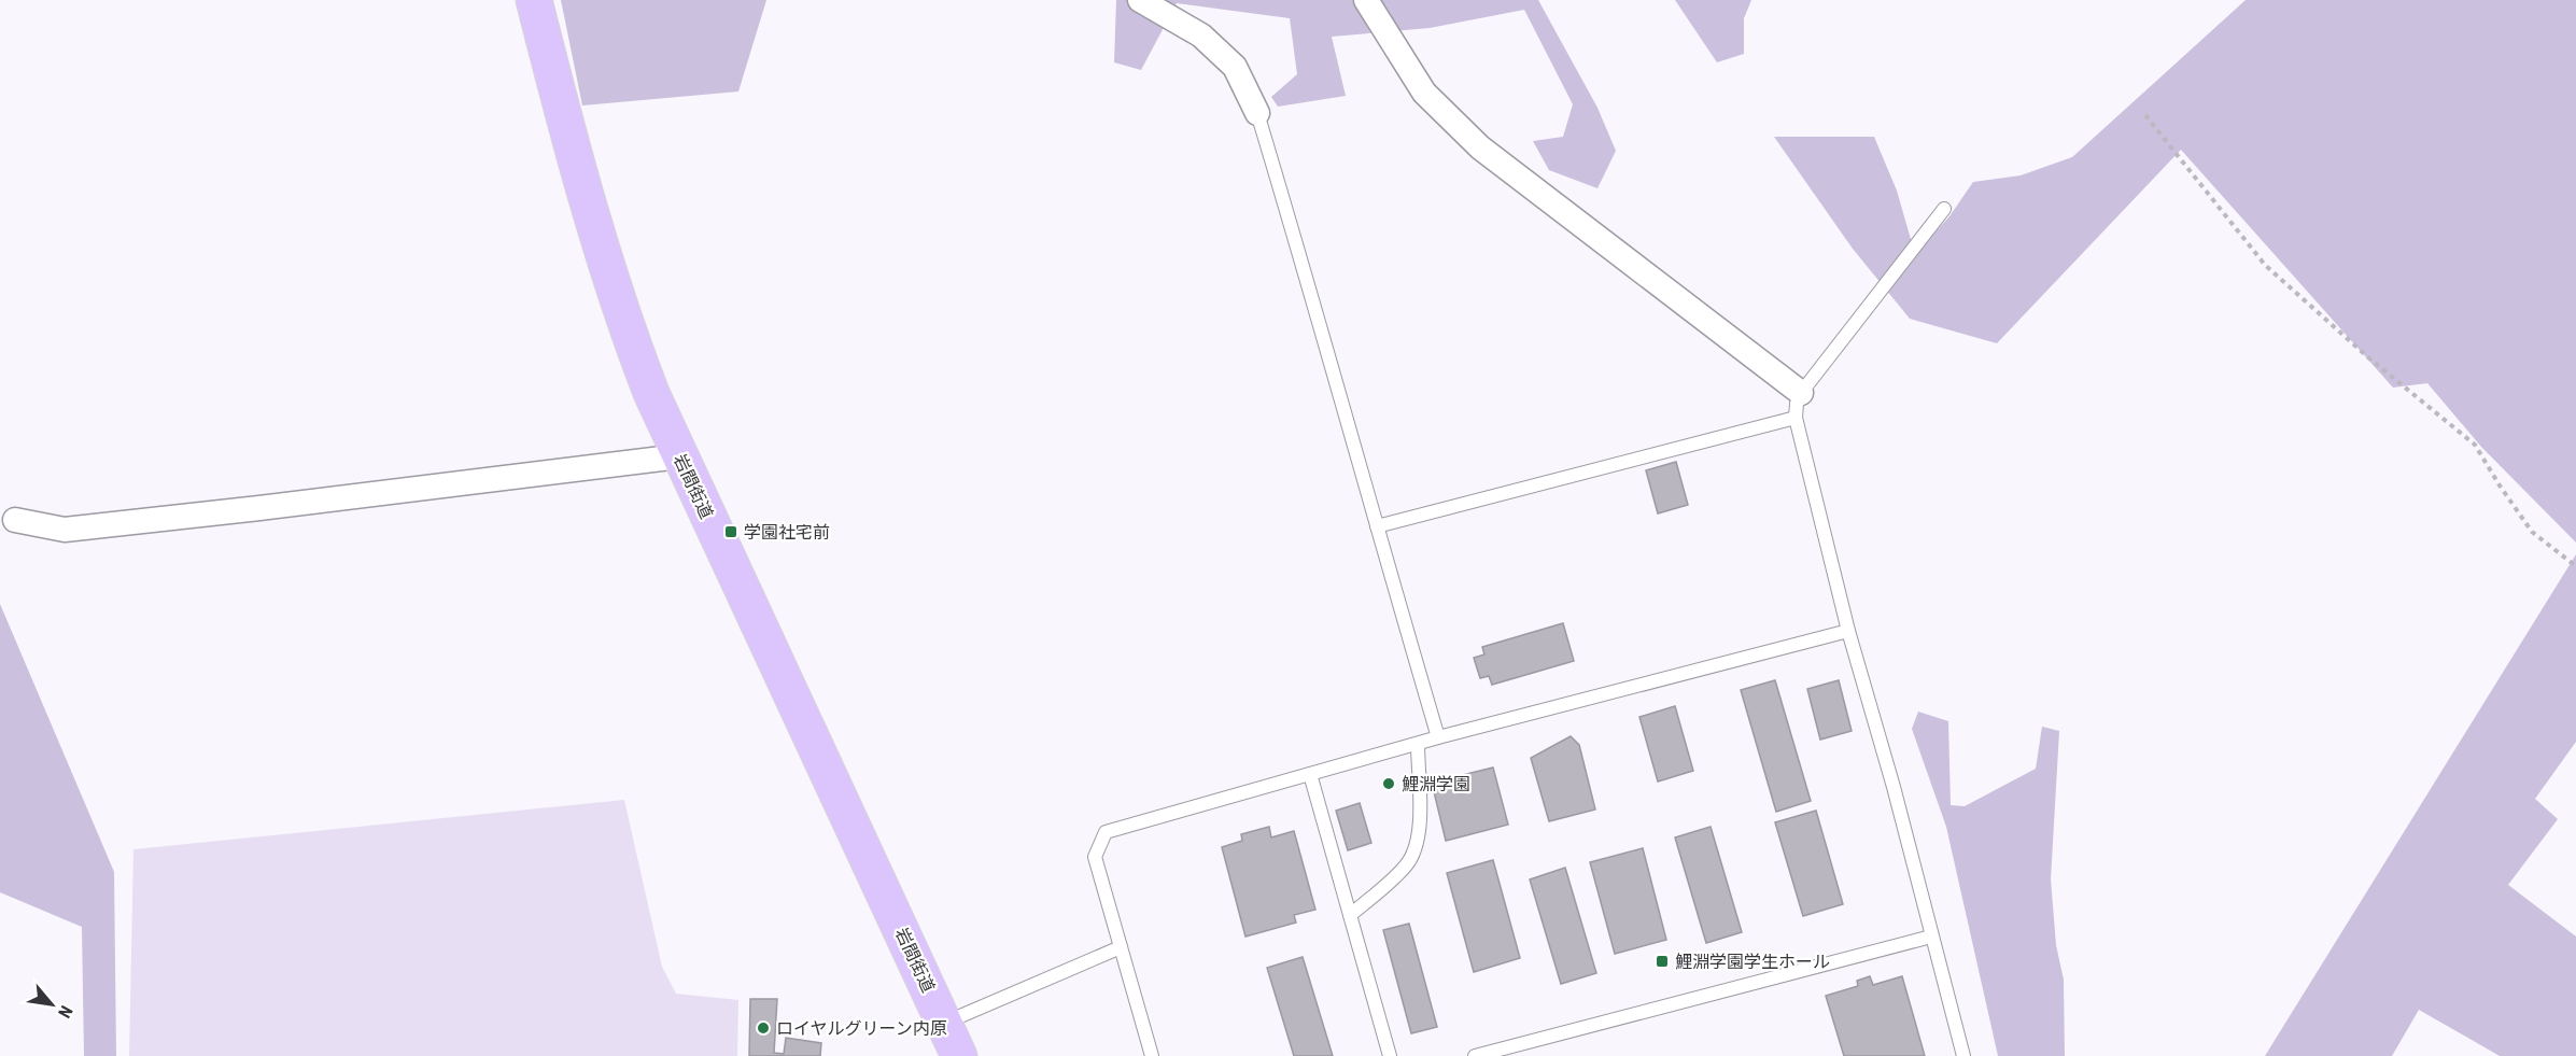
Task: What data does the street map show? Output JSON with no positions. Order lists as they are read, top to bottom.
{
  "streets": {
    "main road": ["岩間街道"]
  },
  "places": {
    "transit": ["学園社宅前", "鯉淵学園学生ホール"],
    "other": ["鯉淵学園", "ロイヤルグリーン内原"]
  },
  "north": "bottom right"
}
